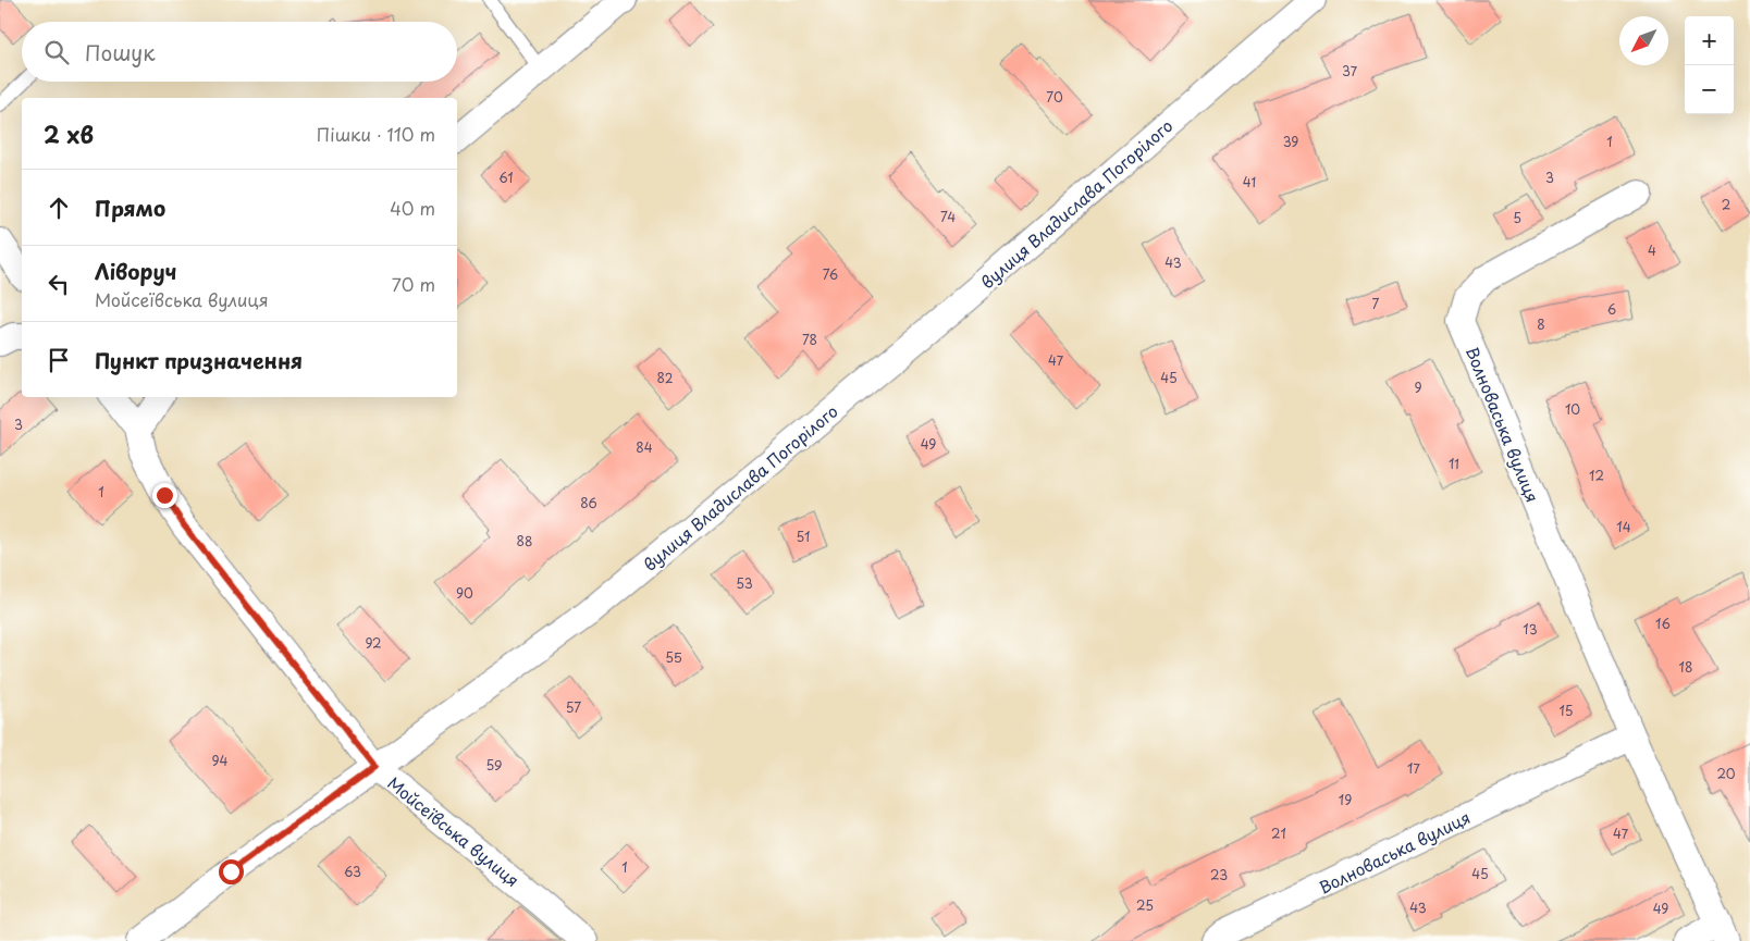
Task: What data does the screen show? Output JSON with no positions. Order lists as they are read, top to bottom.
{
  "streets": {
    "street": ["вулиця Владислава Погорілого", "Волноваська вулиця", "Мойсеївська вулиця"]
  },
  "crossings": [
    ["вулиця Владислава Погорілого", "Мойсеївська вулиця"]
  ],
  "house_numbers": [
    "37",
    "70",
    "39",
    "1",
    "61",
    "3",
    "41",
    "2",
    "74",
    "5",
    "4",
    "43",
    "76",
    "7",
    "6",
    "8",
    "78",
    "47",
    "82",
    "45",
    "9",
    "10",
    "3",
    "49",
    "84",
    "11",
    "12",
    "1",
    "86",
    "14",
    "51",
    "88",
    "53",
    "90",
    "16",
    "13",
    "92",
    "55",
    "18",
    "57",
    "15",
    "94",
    "59",
    "17",
    "20",
    "19",
    "21",
    "47",
    "1",
    "63",
    "45",
    "23",
    "25",
    "43",
    "49"
  ],
  "north": "bottom left",
  "page": {
    "map_buttons": ["+", "−"],
    "search": "Пошук",
    "heading": ["2 хв", "Пішки · 110 m"],
    "list": [
      ["Прямо", "40 m"],
      ["Ліворуч", "Мойсеївська вулиця", "70 m"],
      "Пункт призначення"
    ]
  }
}
